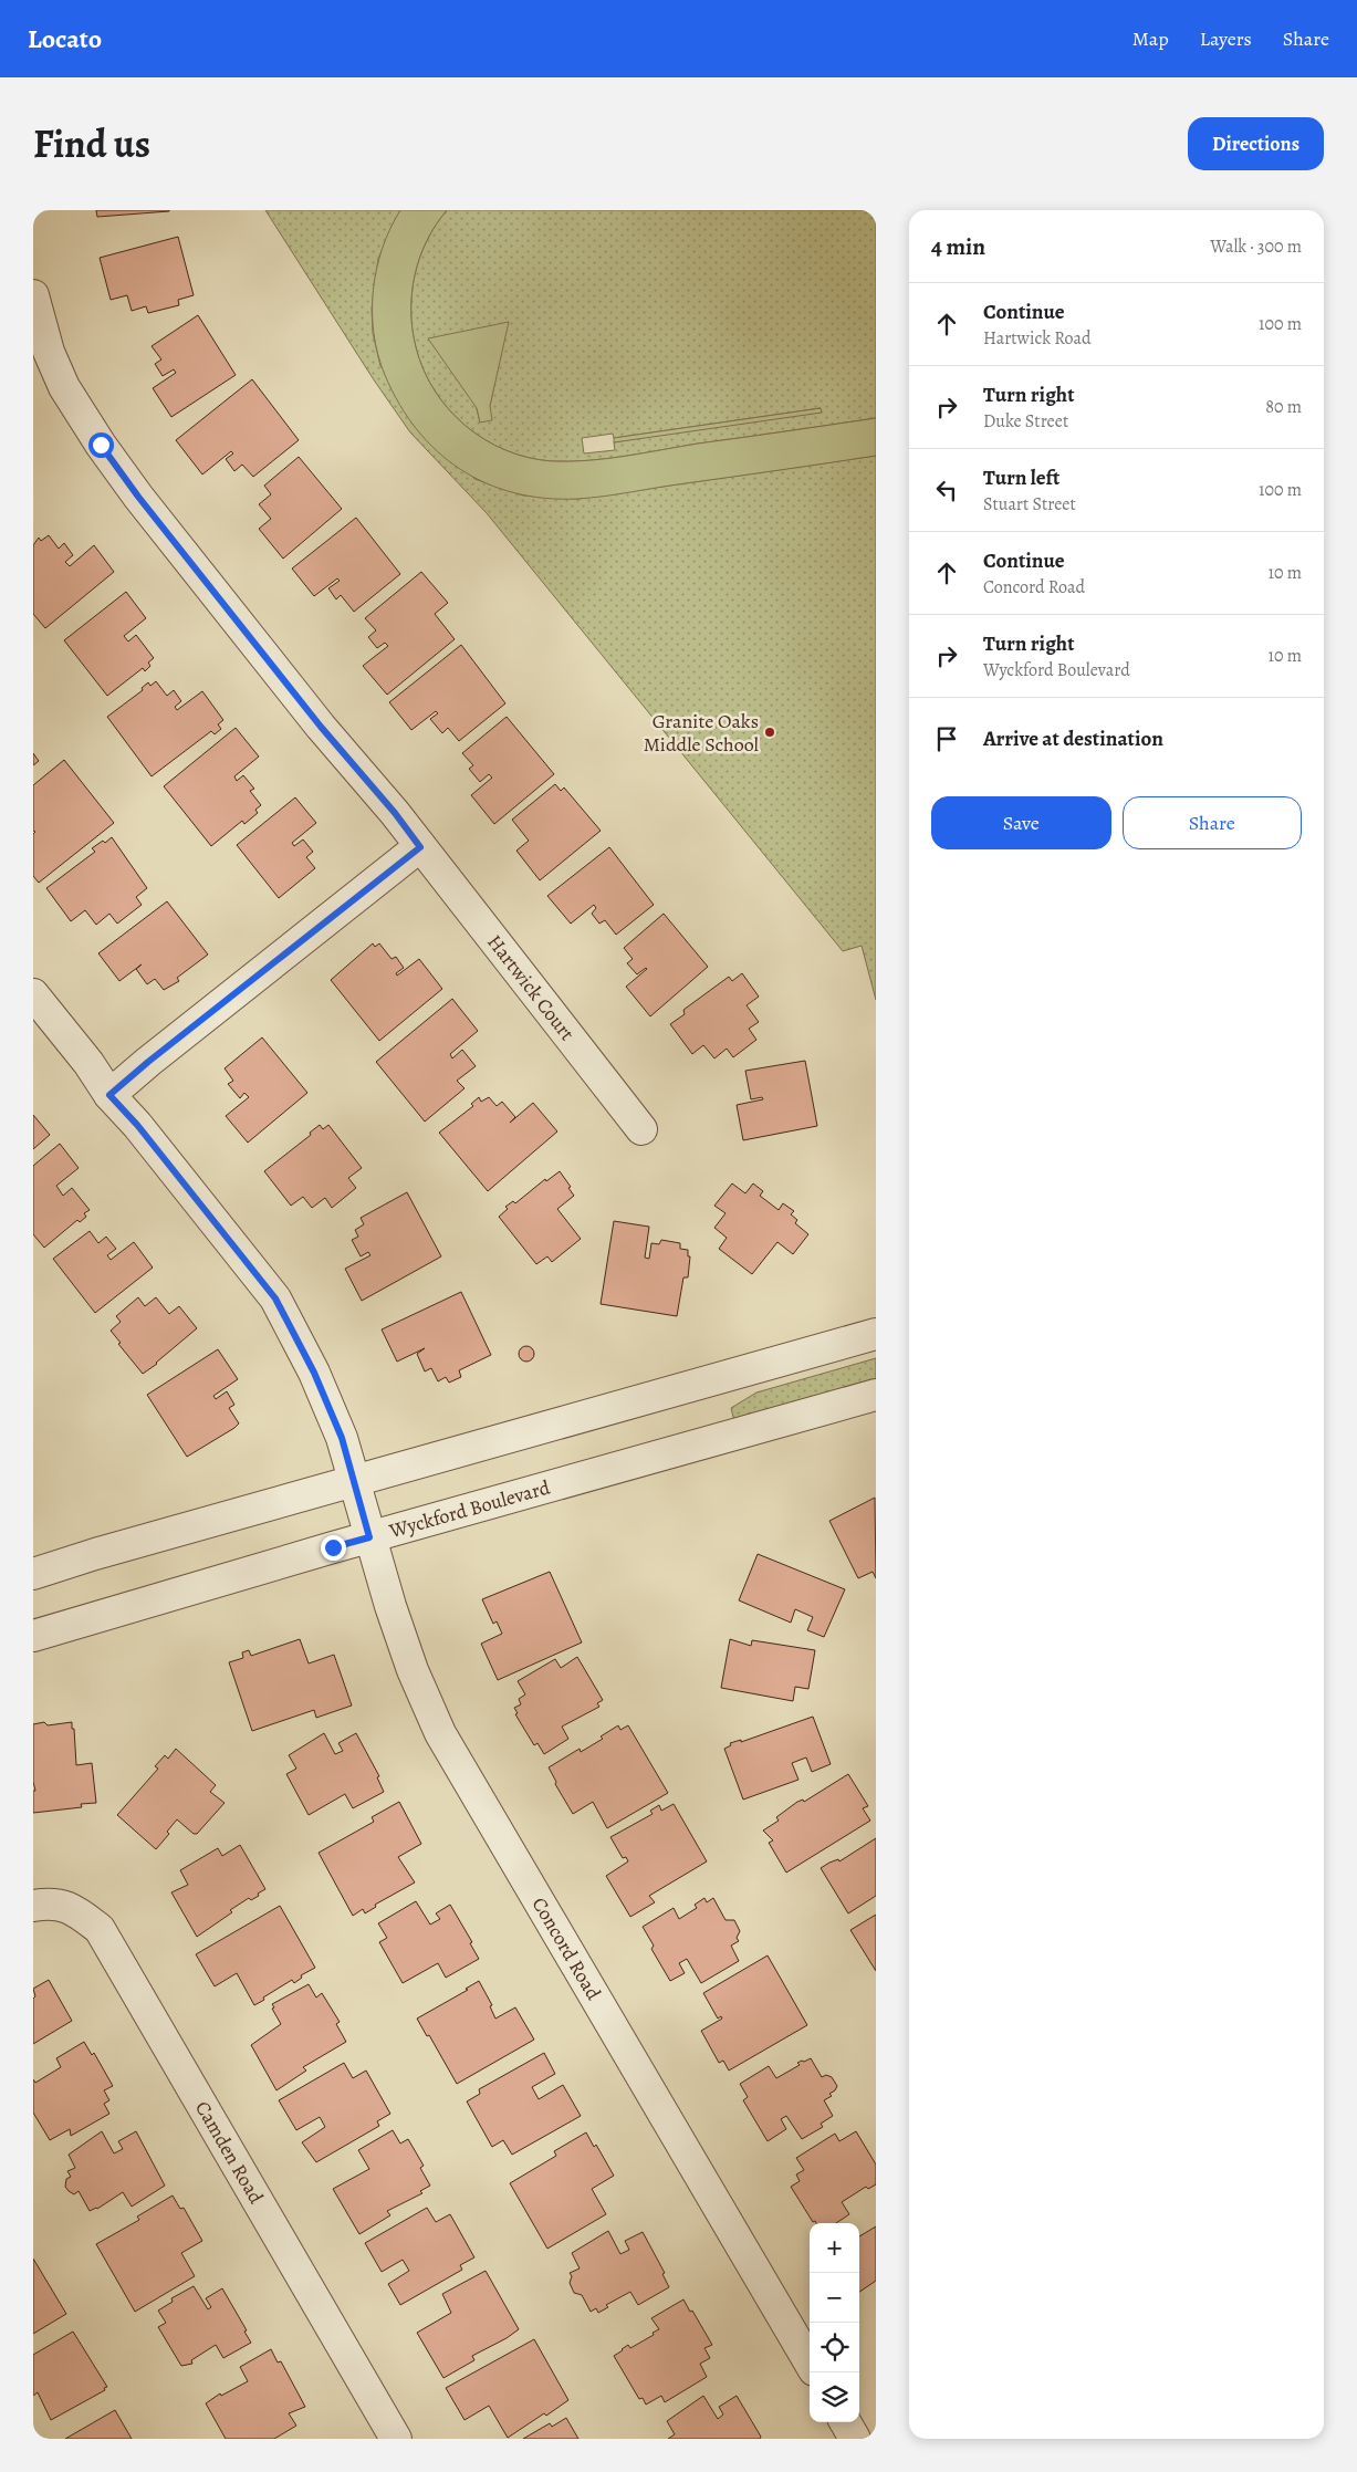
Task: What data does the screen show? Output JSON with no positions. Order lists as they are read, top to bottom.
{
  "streets": {
    "street": [
      "Hartwick Court",
      "Wyckford Boulevard",
      "Concord Road",
      "Camden Road"
    ]
  },
  "crossings": [
    ["Wyckford Boulevard", "Concord Road"]
  ],
  "places": ["Granite Oaks Middle School"],
  "page": {
    "header": "Locato",
    "nav": ["Map", "Layers", "Share"],
    "title": "Find us",
    "buttons": [
      "Directions",
      ["Save", "Share"]
    ],
    "heading": ["4 min", "Walk · 300 m"],
    "list": [
      ["Continue", "Hartwick Road", "100 m"],
      ["Turn right", "Duke Street", "80 m"],
      ["Turn left", "Stuart Street", "100 m"],
      ["Continue", "Concord Road", "10 m"],
      ["Turn right", "Wyckford Boulevard", "10 m"],
      "Arrive at destination"
    ],
    "map_buttons": ["+", "−"]
  }
}
